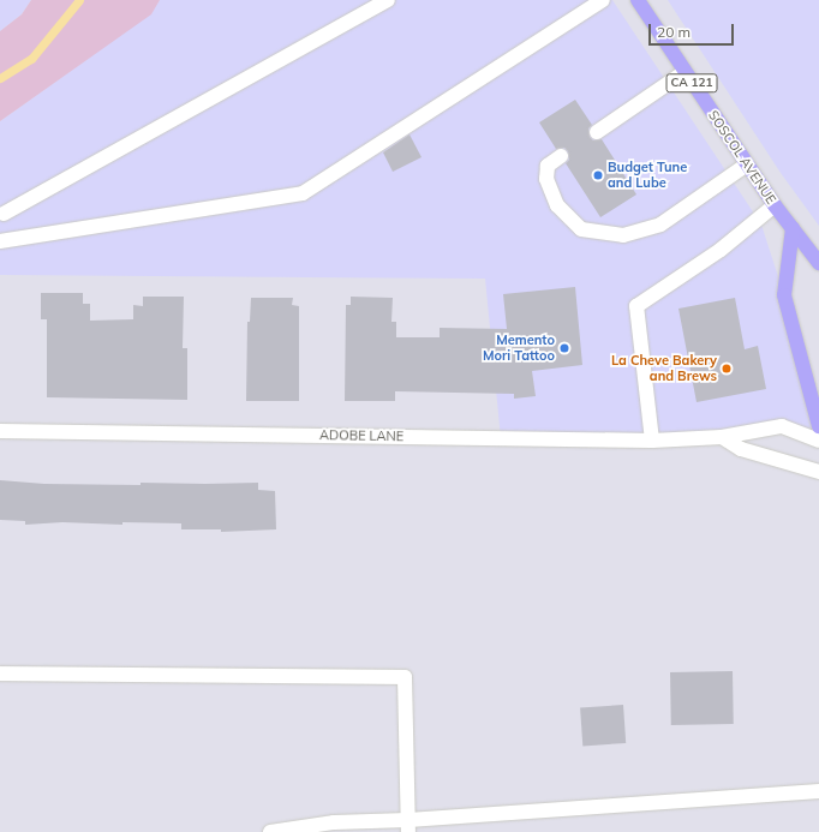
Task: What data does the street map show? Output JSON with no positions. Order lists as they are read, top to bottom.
{
  "streets": {
    "main road": ["CA 121", "SOSCOL AVENUE"],
    "street": ["ADOBE LANE"]
  },
  "places": ["Budget Tune and Lube", "Memento Mori Tattoo", "La Cheve Bakery and Brews"],
  "scale_bar": "20 m"
}
